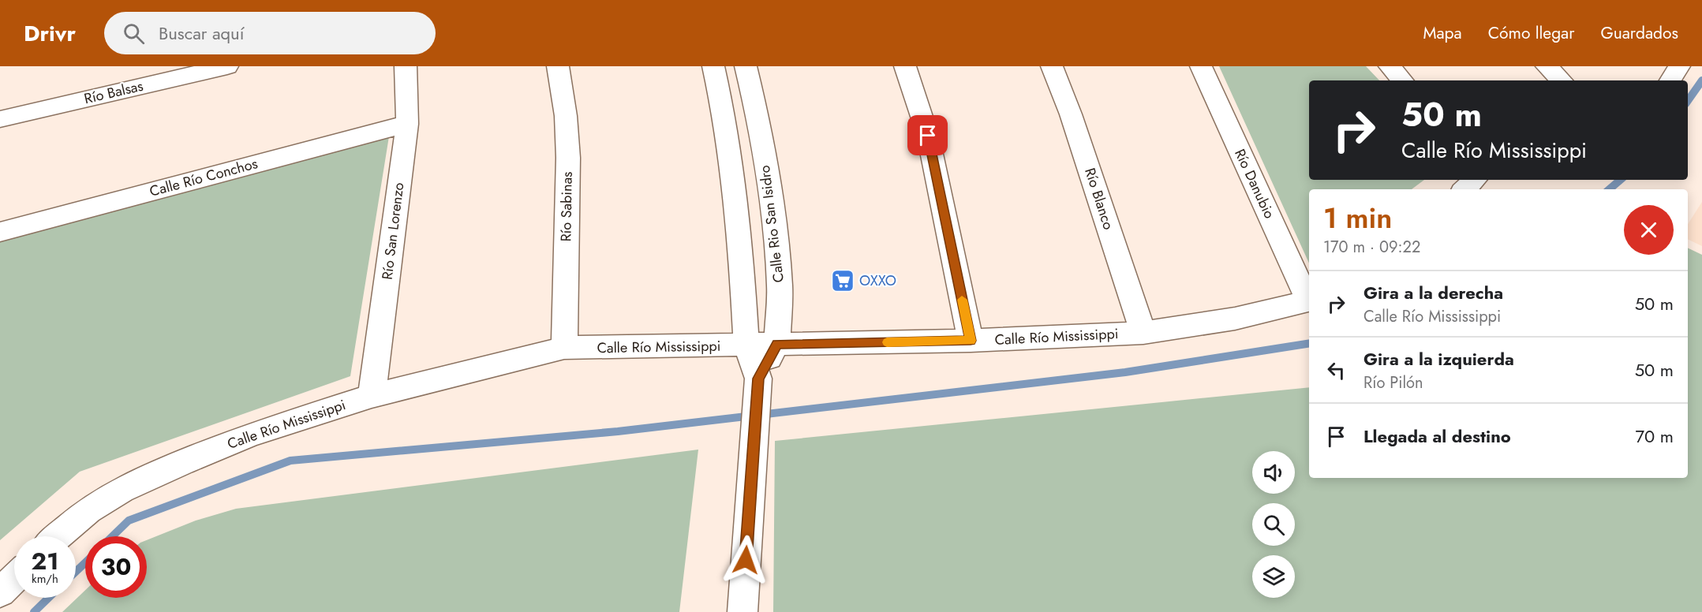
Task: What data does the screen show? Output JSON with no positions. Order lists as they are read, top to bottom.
{
  "streets": {
    "street": [
      "Río Balsas",
      "Calle Río Conchos",
      "Río Danubio",
      "Río Blanco",
      "Río Sabinas",
      "Calle Rio San Isidro",
      "Río San Lorenzo",
      "Calle Río Mississippi"
    ]
  },
  "crossings": [
    ["Calle Río Conchos", "Río San Lorenzo"],
    ["Río Blanco", "Calle Río Mississippi"],
    ["Río Sabinas", "Calle Río Mississippi"],
    ["Calle Rio San Isidro", "Calle Río Mississippi"],
    ["Río San Lorenzo", "Calle Río Mississippi"]
  ],
  "places": {
    "supermarket": ["OXXO"]
  },
  "page": {
    "header": "Drivr",
    "search": "Buscar aquí",
    "nav": ["Mapa", "Cómo llegar", "Guardados"],
    "turn": ["50 m", "Calle Río Mississippi"],
    "heading": ["1 min", "170 m · 09:22"],
    "list": [
      {
        "name": "Gira a la derecha",
        "note": "Calle Río Mississippi",
        "value": "50 m"
      },
      {
        "name": "Gira a la izquierda",
        "note": "Río Pilón",
        "value": "50 m"
      },
      {
        "name": "Llegada al destino",
        "value": "70 m"
      }
    ],
    "speed": "21 km/h",
    "limit": "30"
  }
}
